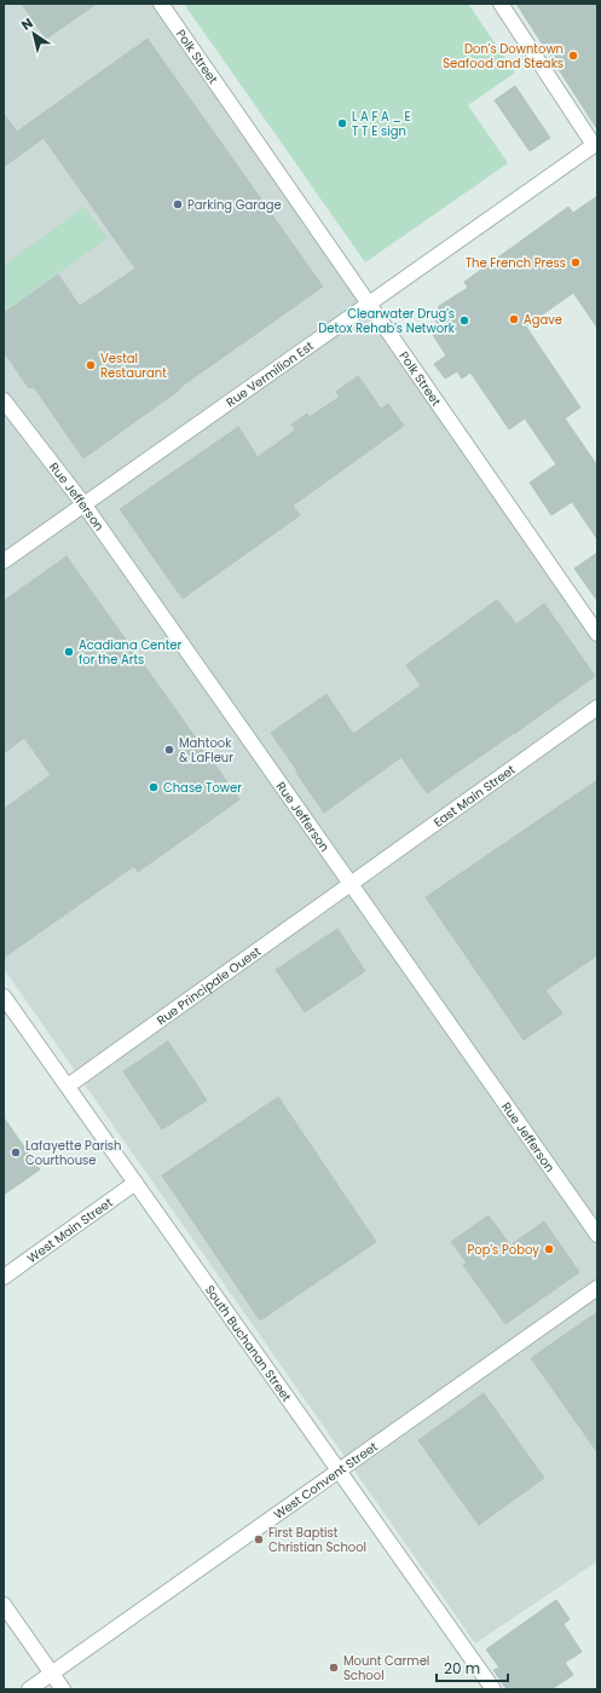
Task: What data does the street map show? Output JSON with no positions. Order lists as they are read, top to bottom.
{
  "streets": {
    "street": [
      "Polk Street",
      "Rue Vermilion Est",
      "Rue Jefferson",
      "East Main Street",
      "Rue Principale Ouest",
      "West Main Street",
      "South Buchanan Street",
      "West Convent Street"
    ]
  },
  "crossings": [
    ["Polk Street", "Rue Vermilion Est"],
    ["Rue Vermilion Est", "Rue Jefferson"],
    ["Rue Jefferson", "East Main Street"],
    ["Rue Jefferson", "Rue Principale Ouest"],
    ["East Main Street", "Rue Principale Ouest"],
    ["Rue Principale Ouest", "South Buchanan Street"],
    ["West Main Street", "South Buchanan Street"],
    ["South Buchanan Street", "West Convent Street"]
  ],
  "places": [
    "Don's Downtown Seafood and Steaks",
    "L A F A _ E T T E sign",
    "Parking Garage",
    "The French Press",
    "Agave",
    "Clearwater Drug's Detox Rehab's Network",
    "Vestal Restaurant",
    "Acadiana Center for the Arts",
    "Mahtook & LaFleur",
    "Chase Tower",
    "Lafayette Parish Courthouse",
    "Pop's Poboy",
    "First Baptist Christian School",
    "Mount Carmel School"
  ],
  "scale_bar": "20 m",
  "north": "top left"
}
